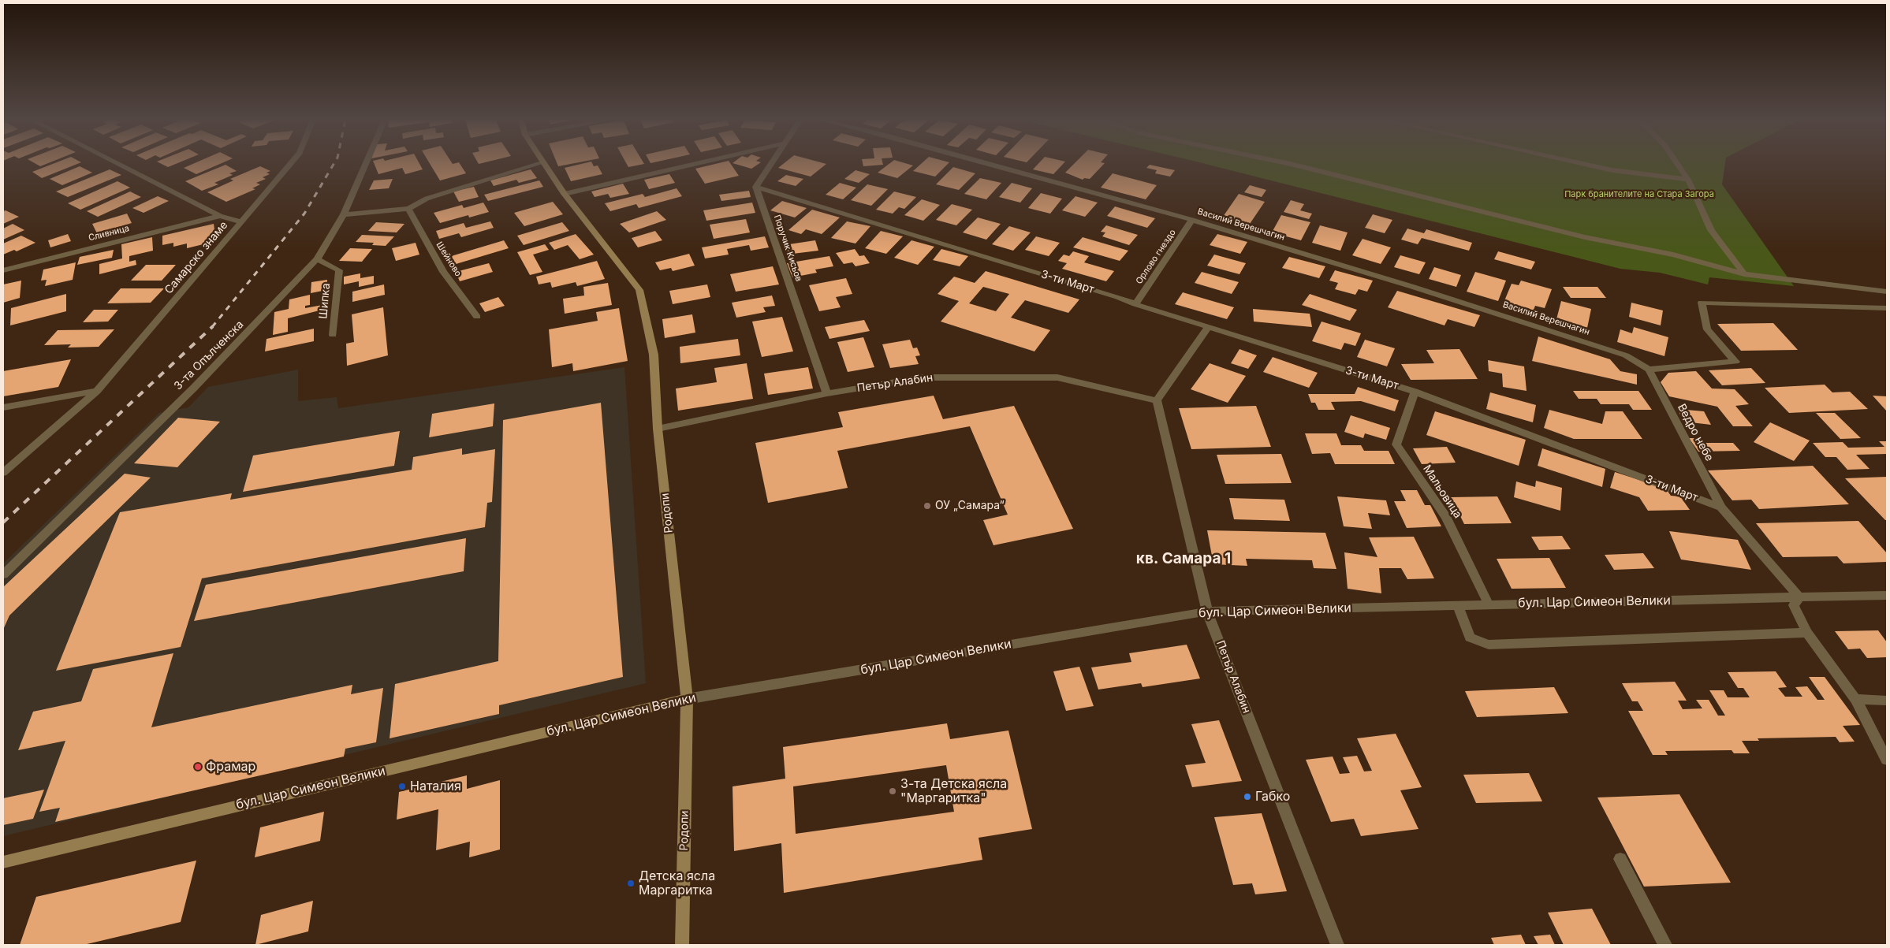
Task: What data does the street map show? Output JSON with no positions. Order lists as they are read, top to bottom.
{
  "streets": {
    "street": [
      "Василий Верешчагин",
      "Сливница",
      "Поручик Кисьов",
      "Орлово гнездо",
      "Самарско знаме",
      "Шейново",
      "3-ти Март",
      "Шипка",
      "3-та Опълченска",
      "Петър Алабин",
      "Ведро небе",
      "Мальовица",
      "Родопи",
      "бул. Цар Симеон Велики"
    ]
  },
  "crossings": [
    ["Василий Верешчагин", "Орлово гнездо"],
    ["Василий Верешчагин", "Ведро небе"],
    ["Сливница", "Самарско знаме"],
    ["Поручик Кисьов", "3-ти Март"],
    ["Поручик Кисьов", "Петър Алабин"],
    ["Орлово гнездо", "3-ти Март"],
    ["3-ти Март", "Ведро небе"],
    ["3-ти Март", "Мальовица"],
    ["3-ти Март", "бул. Цар Симеон Велики"],
    ["Шипка", "3-та Опълченска"],
    ["Петър Алабин", "Родопи"],
    ["Петър Алабин", "бул. Цар Симеон Велики"],
    ["Мальовица", "бул. Цар Симеон Велики"],
    ["Родопи", "бул. Цар Симеон Велики"]
  ],
  "districts": ["кв. Самара 1"],
  "parks": ["Парк бранителите на Стара Загора"],
  "places": [
    "ОУ „Самара“",
    "Фрамар",
    "Наталия",
    "3-та Детска ясла \"Маргаритка\"",
    "Габко",
    "Детска ясла Маргаритка"
  ]
}
